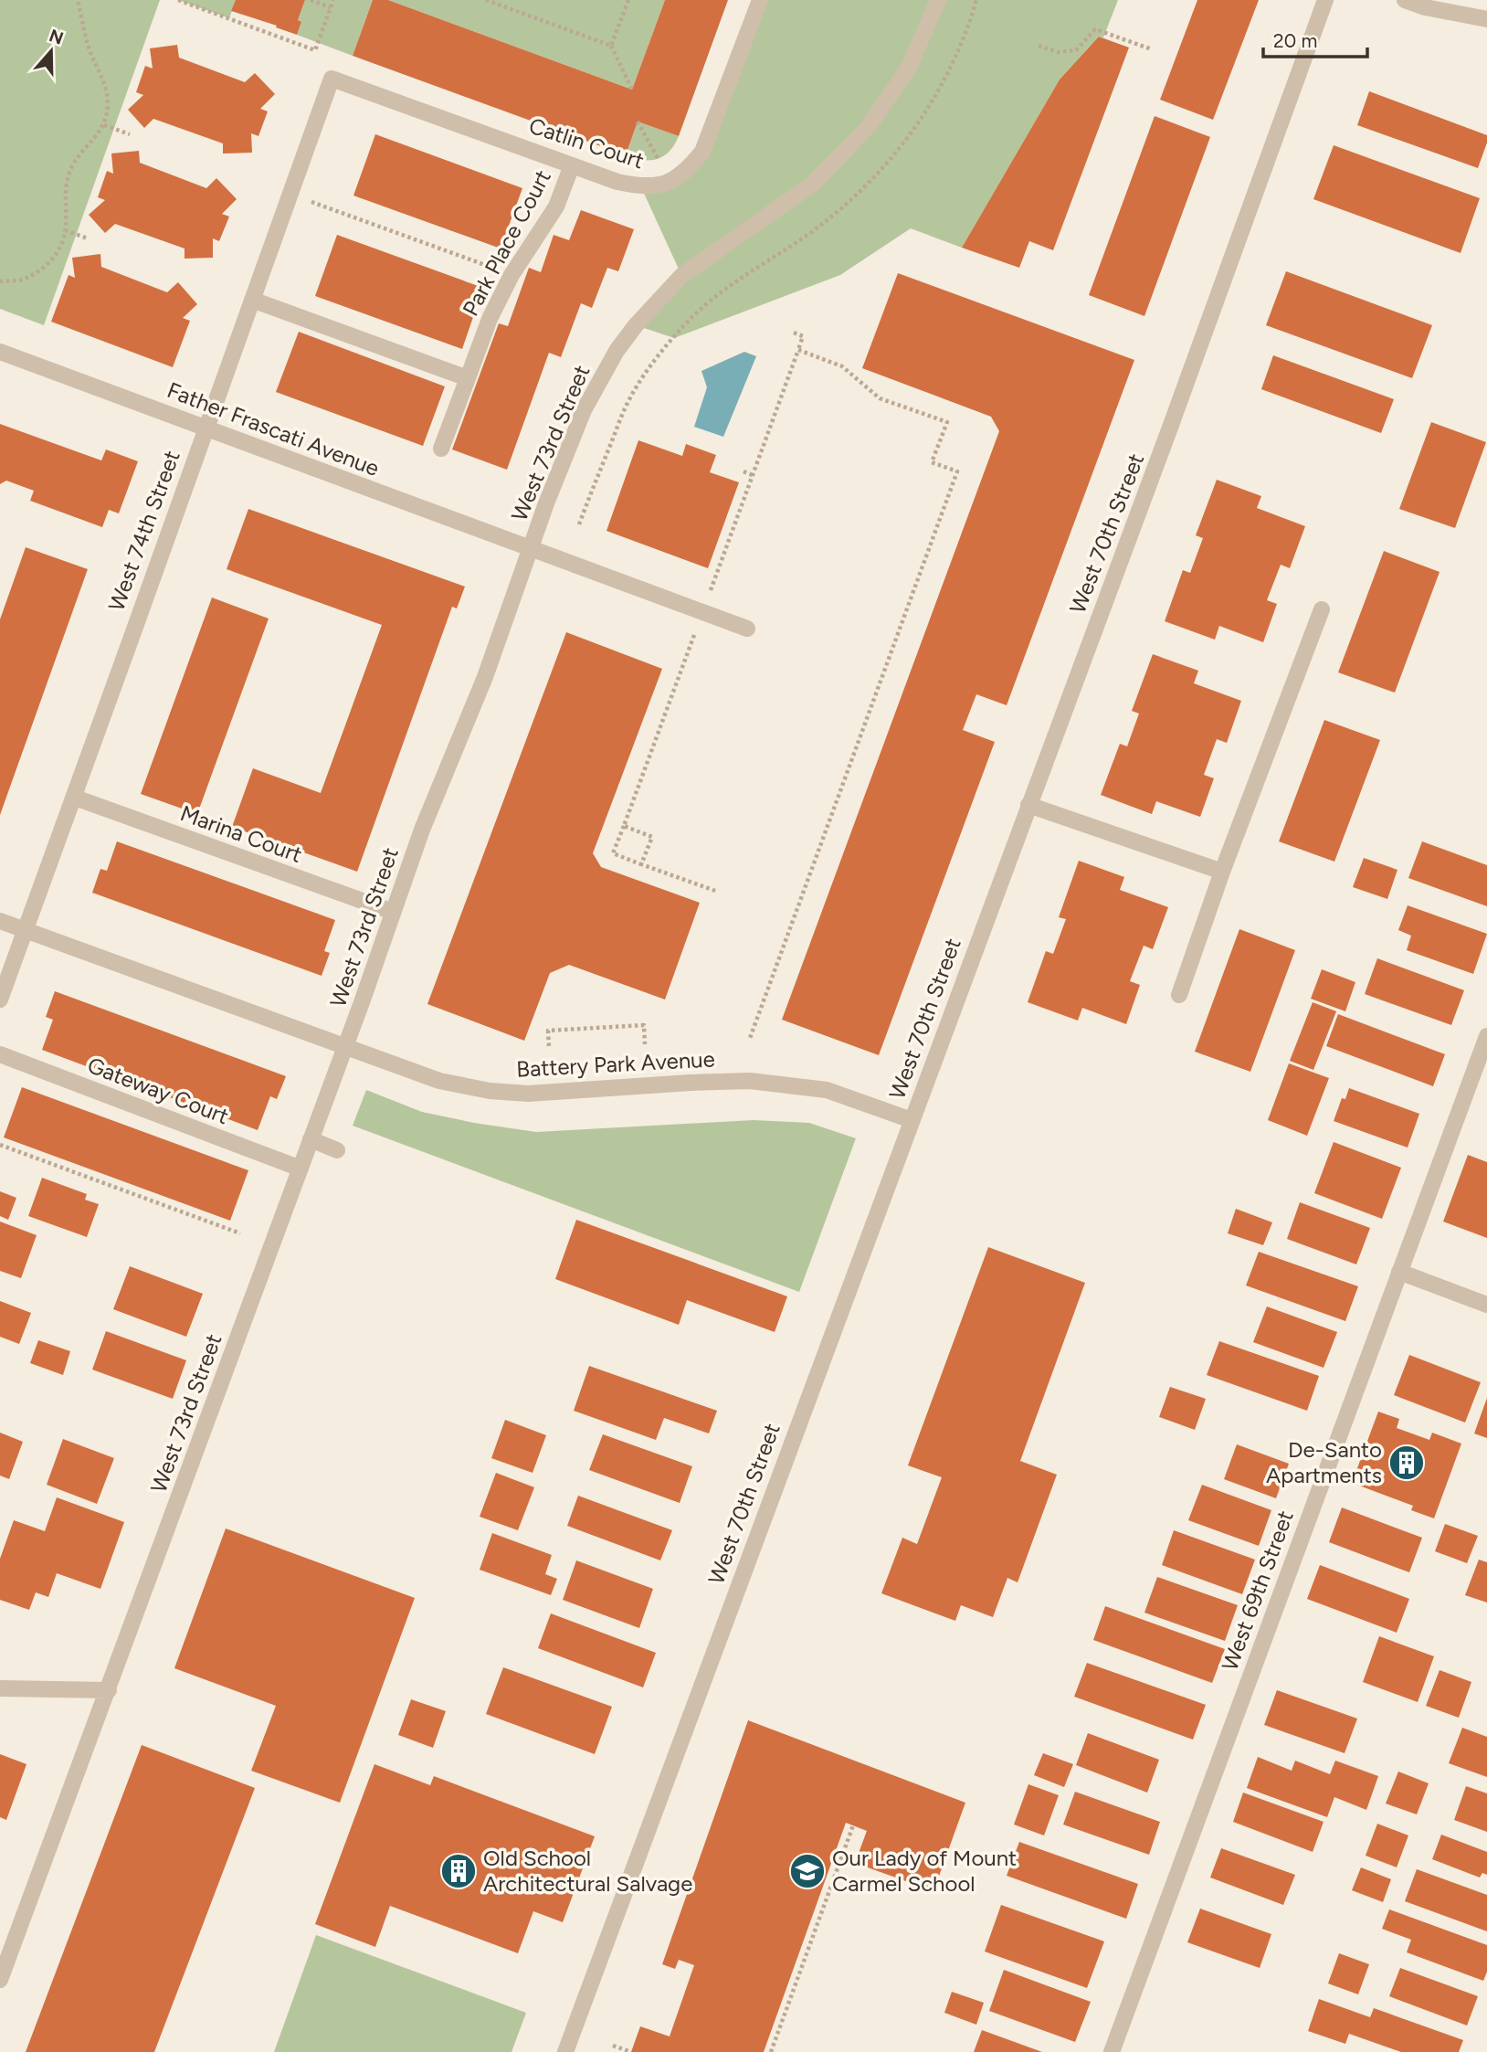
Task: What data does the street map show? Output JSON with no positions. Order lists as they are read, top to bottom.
{
  "streets": {
    "street": [
      "Catlin Court",
      "Park Place Court",
      "Father Frascati Avenue",
      "West 73rd Street",
      "West 74th Street",
      "West 70th Street",
      "Marina Court",
      "Battery Park Avenue",
      "Gateway Court",
      "West 69th Street"
    ]
  },
  "crossings": [
    ["Catlin Court", "Park Place Court"],
    ["Catlin Court", "West 74th Street"],
    ["Father Frascati Avenue", "West 73rd Street"],
    ["Father Frascati Avenue", "West 74th Street"],
    ["West 73rd Street", "Marina Court"],
    ["West 73rd Street", "Battery Park Avenue"],
    ["West 73rd Street", "Gateway Court"],
    ["West 74th Street", "Marina Court"],
    ["West 74th Street", "Battery Park Avenue"],
    ["West 70th Street", "Battery Park Avenue"]
  ],
  "places": {
    "building": ["De-Santo Apartments", "Old School Architectural Salvage"],
    "school or university": ["Our Lady of Mount Carmel School"]
  },
  "scale_bar": "20 m",
  "north": "top"
}
